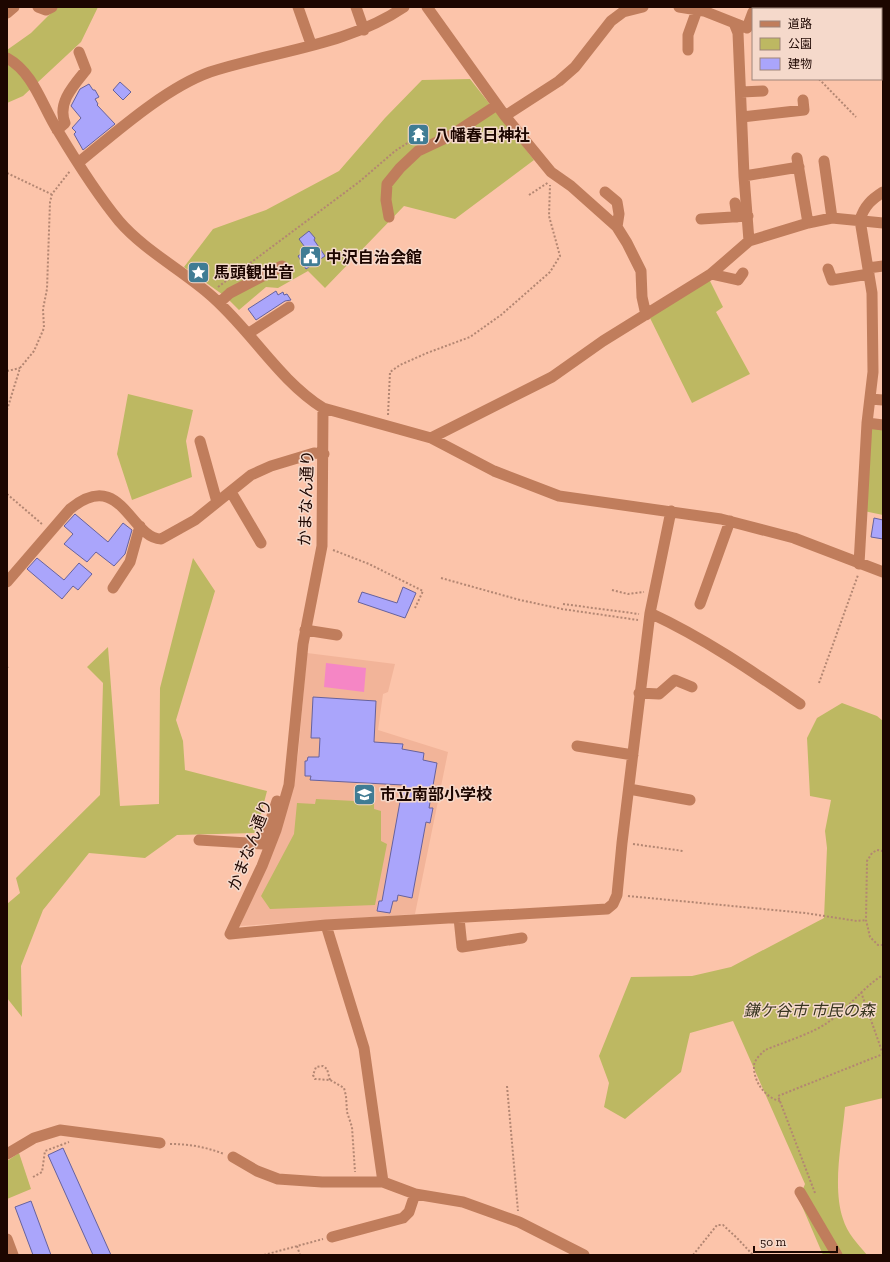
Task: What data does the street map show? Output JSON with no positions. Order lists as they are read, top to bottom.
{
  "streets": {
    "street": ["かまなん通り"]
  },
  "parks": ["鎌ケ谷市 市民の森"],
  "places": {
    "temple": ["八幡春日神社"],
    "public building": ["中沢自治会館"],
    "place": ["馬頭観世音"],
    "school or university": ["市立南部小学校"]
  },
  "legend": ["道路", "公園", "建物"],
  "scale_bar": "50 m"
}
